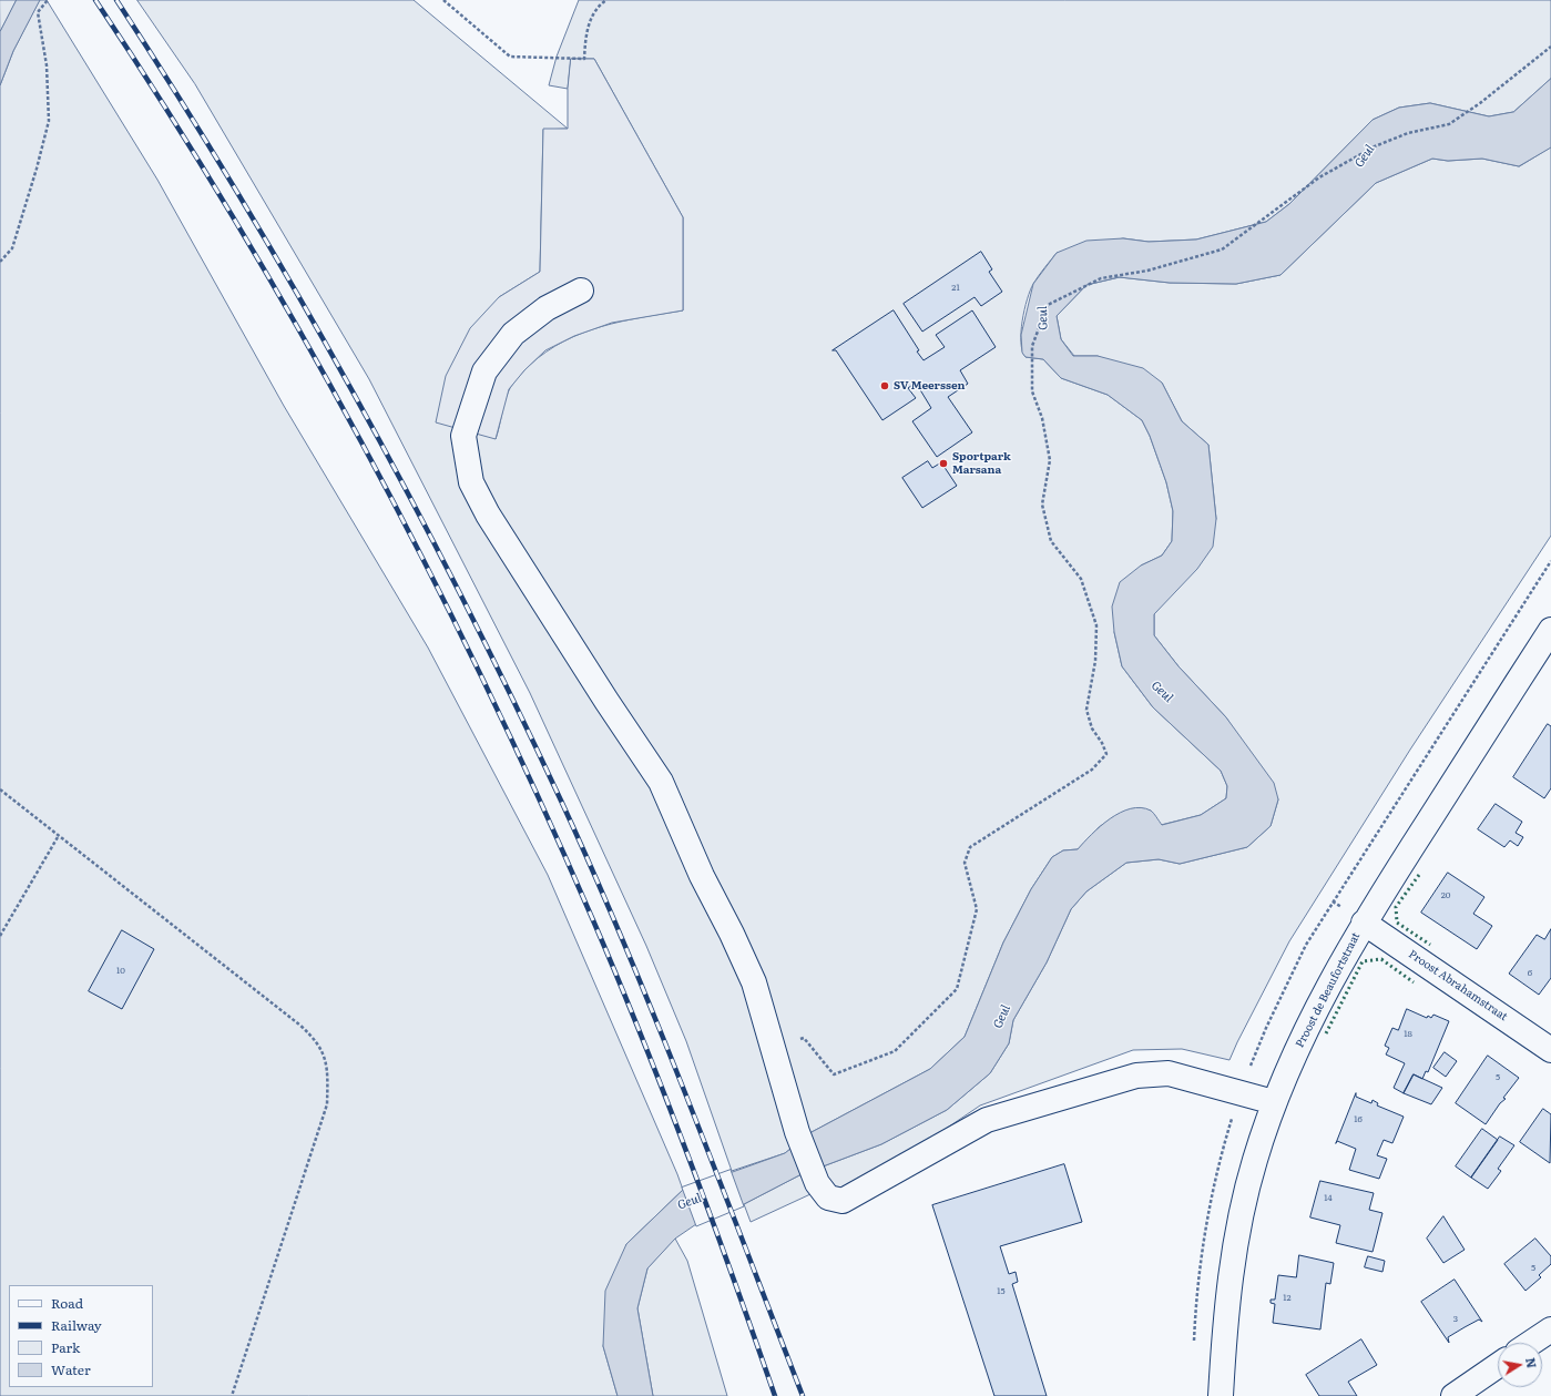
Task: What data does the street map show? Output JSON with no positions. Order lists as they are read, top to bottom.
{
  "streets": {
    "street": ["Proost Abrahamstraat", "Proost de Beaufortstraat"]
  },
  "crossings": [
    ["Proost Abrahamstraat", "Proost de Beaufortstraat"]
  ],
  "water": ["Geul"],
  "places": ["SV Meerssen", "Sportpark Marsana"],
  "house_numbers": [
    "21",
    "20",
    "10",
    "6",
    "18",
    "5",
    "16",
    "14",
    "5",
    "15",
    "12",
    "3"
  ],
  "legend": [
    "Road",
    "Railway",
    "Park",
    "Water"
  ],
  "north": "right"
}
